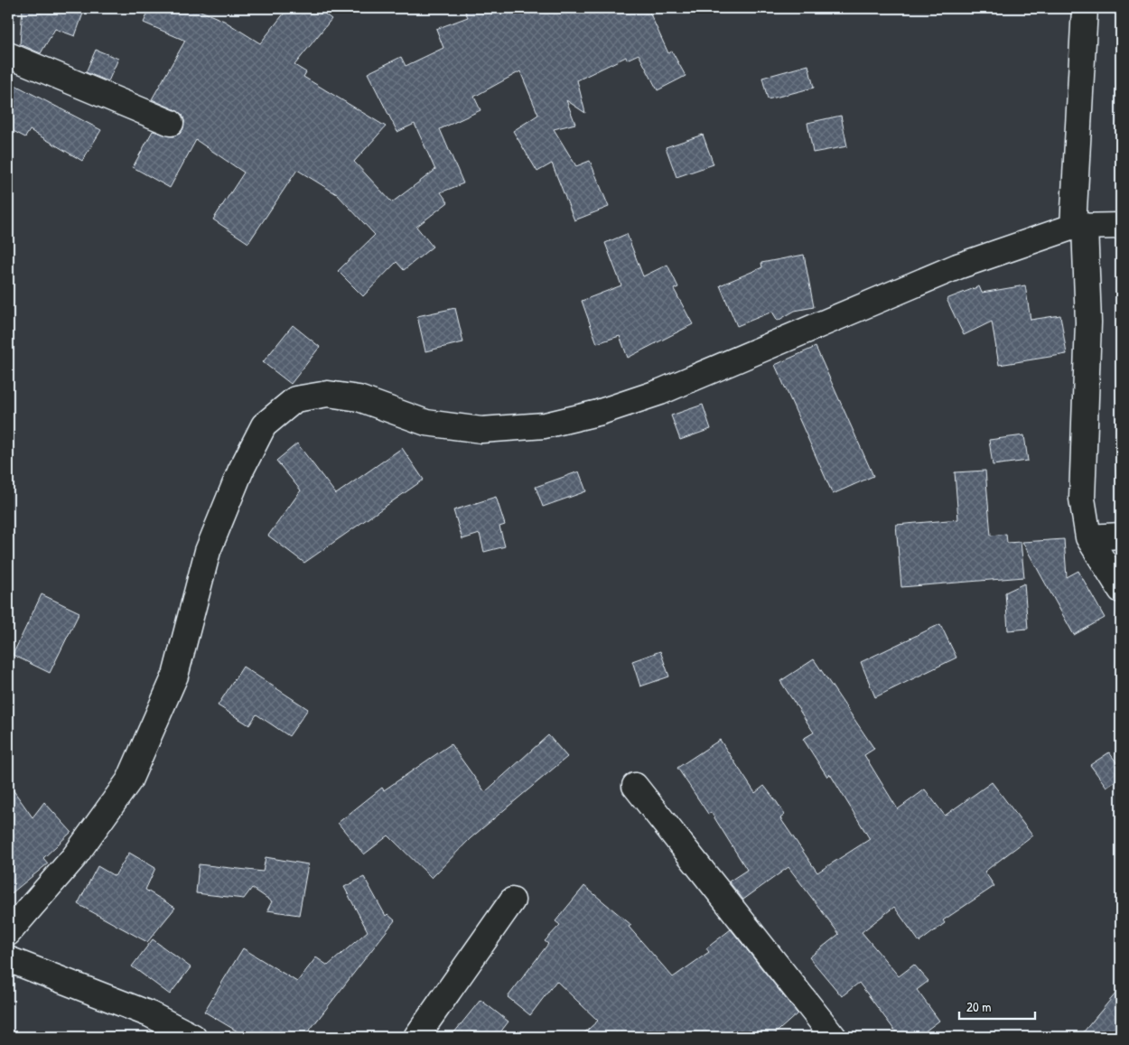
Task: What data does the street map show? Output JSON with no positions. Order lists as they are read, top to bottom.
{
  "scale_bar": "20 m"
}
